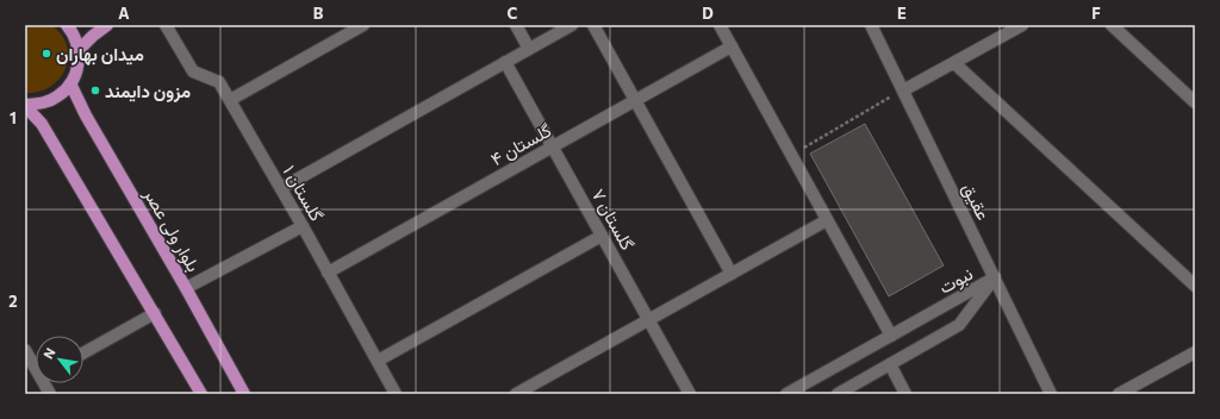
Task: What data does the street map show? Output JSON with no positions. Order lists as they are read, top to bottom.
{
  "streets": {
    "main road": ["بلوار ولی عصر"],
    "street": [
      "گلستان ۴",
      "گلستان ۱",
      "عقیق",
      "گلستان ۷",
      "نبوت"
    ]
  },
  "crossings": [
    ["گلستان ۴", "گلستان ۱"],
    ["گلستان ۴", "گلستان ۷"],
    ["عقیق", "نبوت"]
  ],
  "places": ["میدان بهاران", "مزون دایمند"],
  "north": "top left",
  "grid": {
    "columns": [
      "A",
      "B",
      "C",
      "D",
      "E",
      "F"
    ],
    "rows": ["1", "2"]
  }
}
